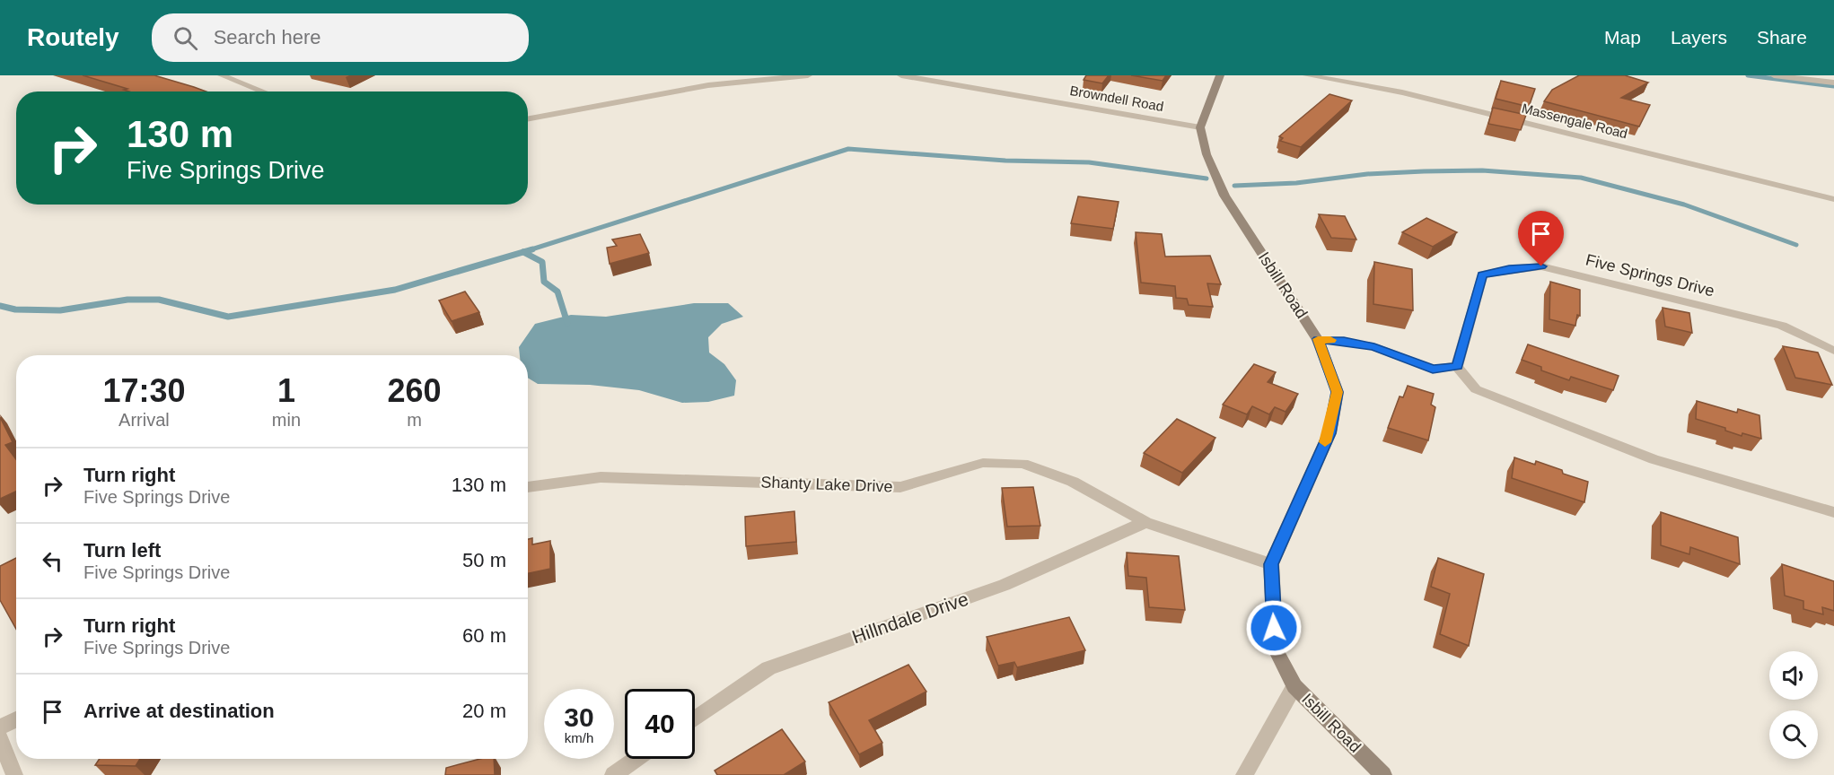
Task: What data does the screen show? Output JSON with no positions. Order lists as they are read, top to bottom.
{
  "streets": {
    "street": [
      "Browndell Road",
      "Massengale Road",
      "Five Springs Drive",
      "Isbill Road",
      "Shanty Lake Drive",
      "Hillndale Drive"
    ]
  },
  "crossings": [
    ["Browndell Road", "Isbill Road"],
    ["Isbill Road", "Shanty Lake Drive"],
    ["Shanty Lake Drive", "Hillndale Drive"]
  ],
  "page": {
    "header": "Routely",
    "search": "Search here",
    "nav": ["Map", "Layers", "Share"],
    "turn": ["130 m", "Five Springs Drive"],
    "eta": [
      "17:30",
      "Arrival",
      "1",
      "min",
      "260",
      "m"
    ],
    "list": [
      {
        "name": "Turn right",
        "note": "Five Springs Drive",
        "value": "130 m"
      },
      {
        "name": "Turn left",
        "note": "Five Springs Drive",
        "value": "50 m"
      },
      {
        "name": "Turn right",
        "note": "Five Springs Drive",
        "value": "60 m"
      },
      {
        "name": "Arrive at destination",
        "value": "20 m"
      }
    ],
    "speed": "30 km/h",
    "limit": "40"
  }
}
